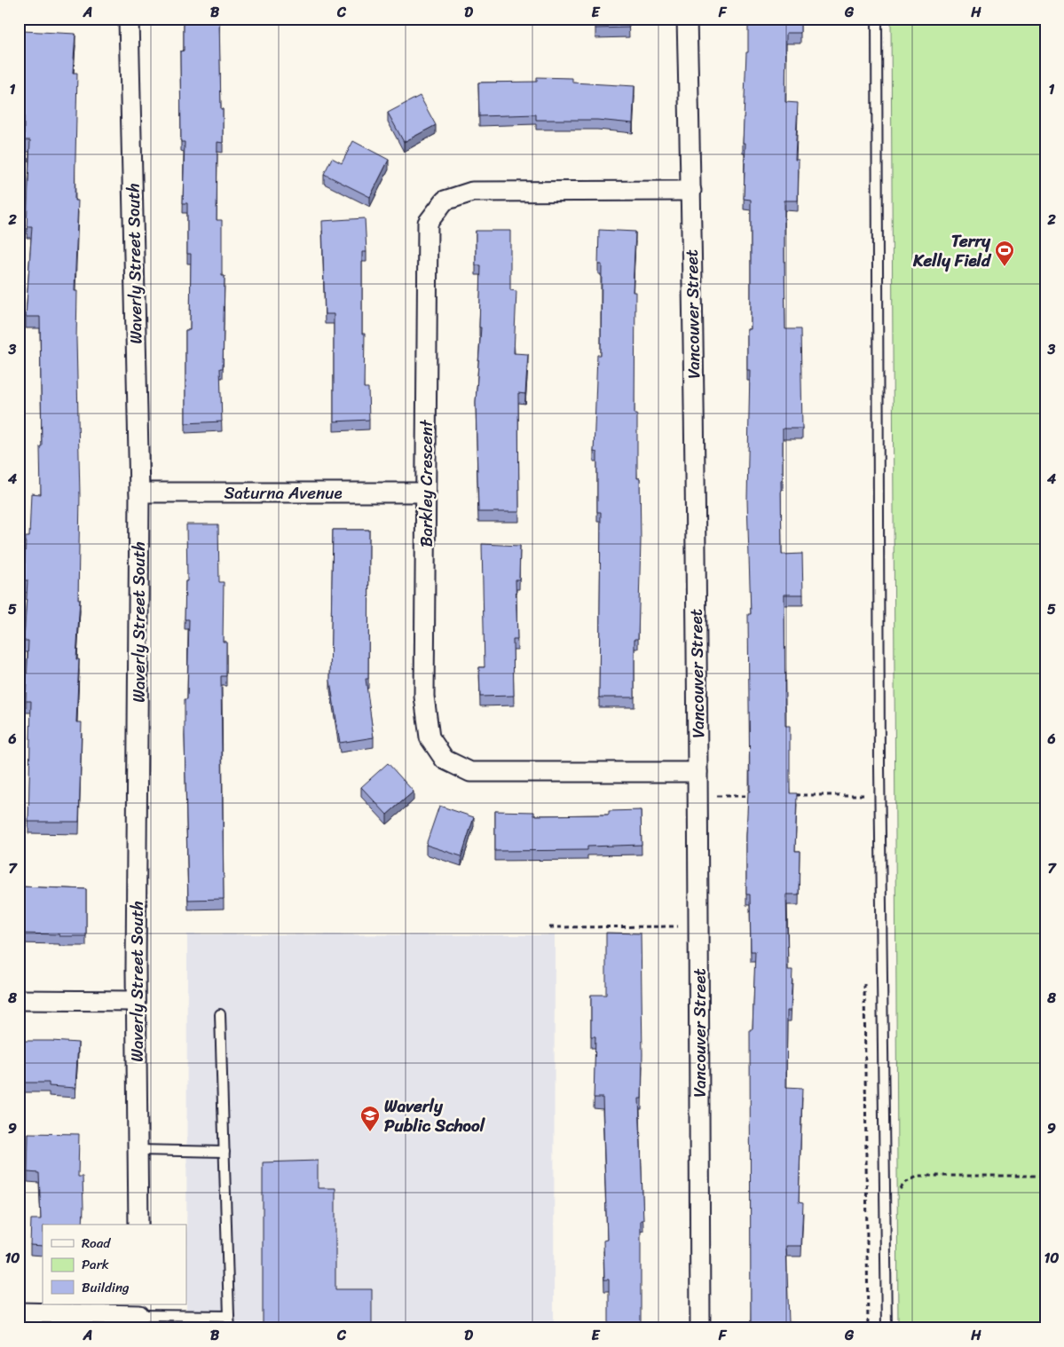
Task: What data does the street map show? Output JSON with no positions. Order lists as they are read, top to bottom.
{
  "streets": {
    "street": [
      "Waverly Street South",
      "Vancouver Street",
      "Barkley Crescent",
      "Saturna Avenue"
    ]
  },
  "crossings": [
    ["Waverly Street South", "Saturna Avenue"],
    ["Vancouver Street", "Barkley Crescent"],
    ["Barkley Crescent", "Saturna Avenue"]
  ],
  "places": {
    "sports": ["Terry Kelly Field"],
    "school or university": ["Waverly Public School"]
  },
  "legend": ["Road", "Park", "Building"],
  "grid": {
    "columns": [
      "A",
      "B",
      "C",
      "D",
      "E",
      "F",
      "G",
      "H"
    ],
    "rows": [
      "1",
      "2",
      "3",
      "4",
      "5",
      "6",
      "7",
      "8",
      "9",
      "10"
    ]
  }
}
